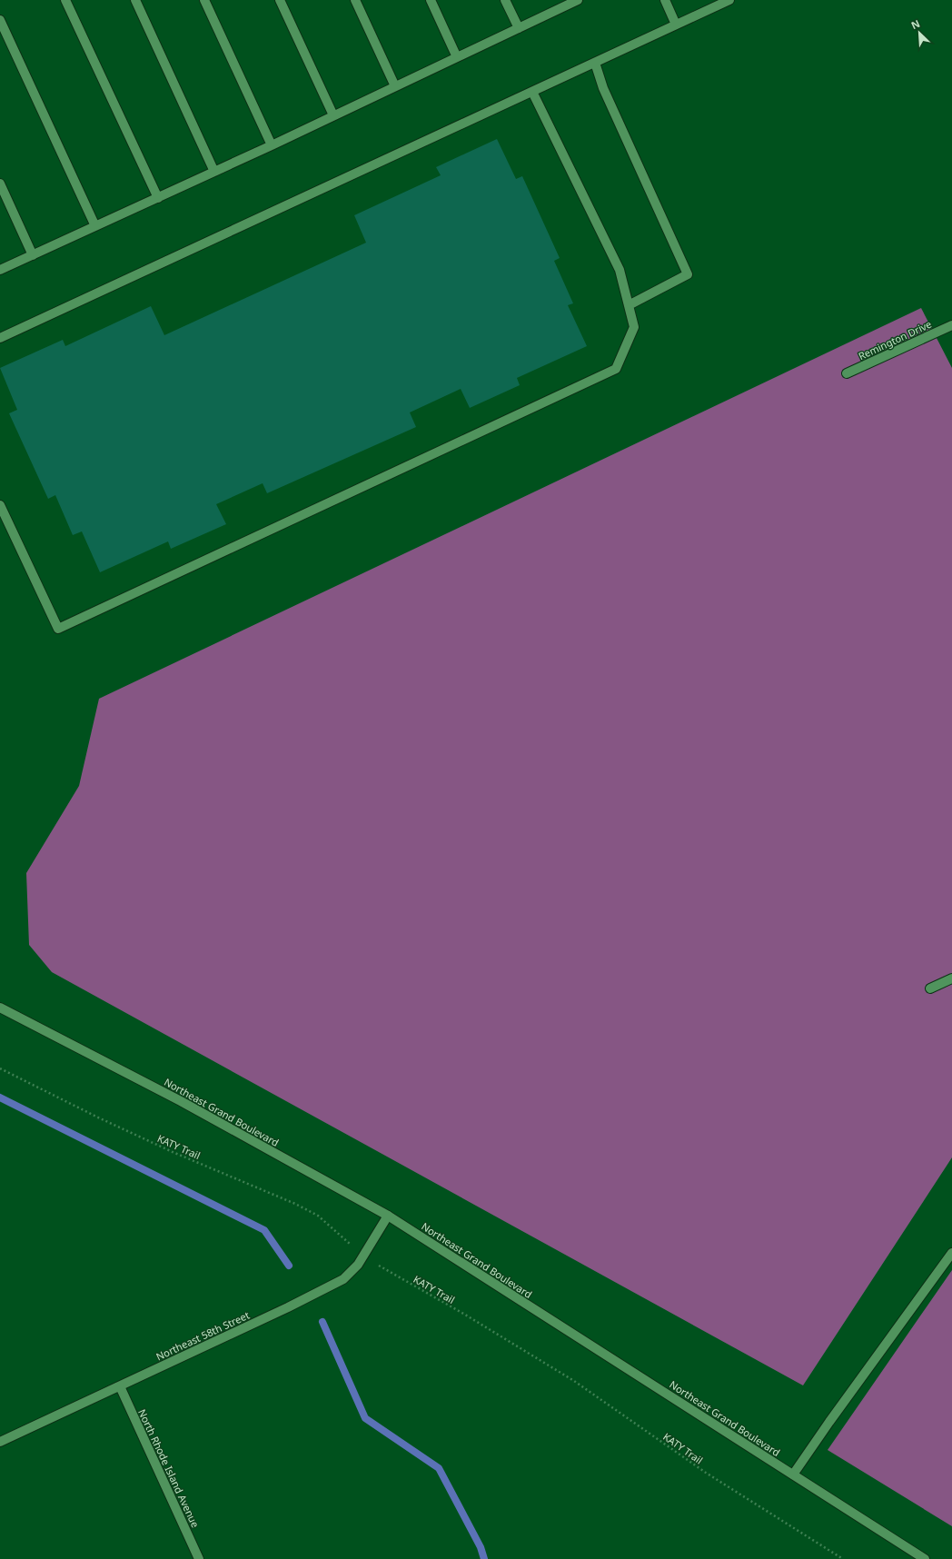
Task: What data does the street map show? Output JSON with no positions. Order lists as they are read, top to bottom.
{
  "streets": {
    "street": [
      "Remington Drive",
      "Northeast Grand Boulevard",
      "Northeast 58th Street",
      "North Rhode Island Avenue"
    ],
    "path": ["KATY Trail"]
  },
  "crossings": [
    ["Northeast Grand Boulevard", "Northeast 58th Street"],
    ["KATY Trail", "Northeast 58th Street"],
    ["Northeast 58th Street", "North Rhode Island Avenue"]
  ],
  "north": "top left"
}
